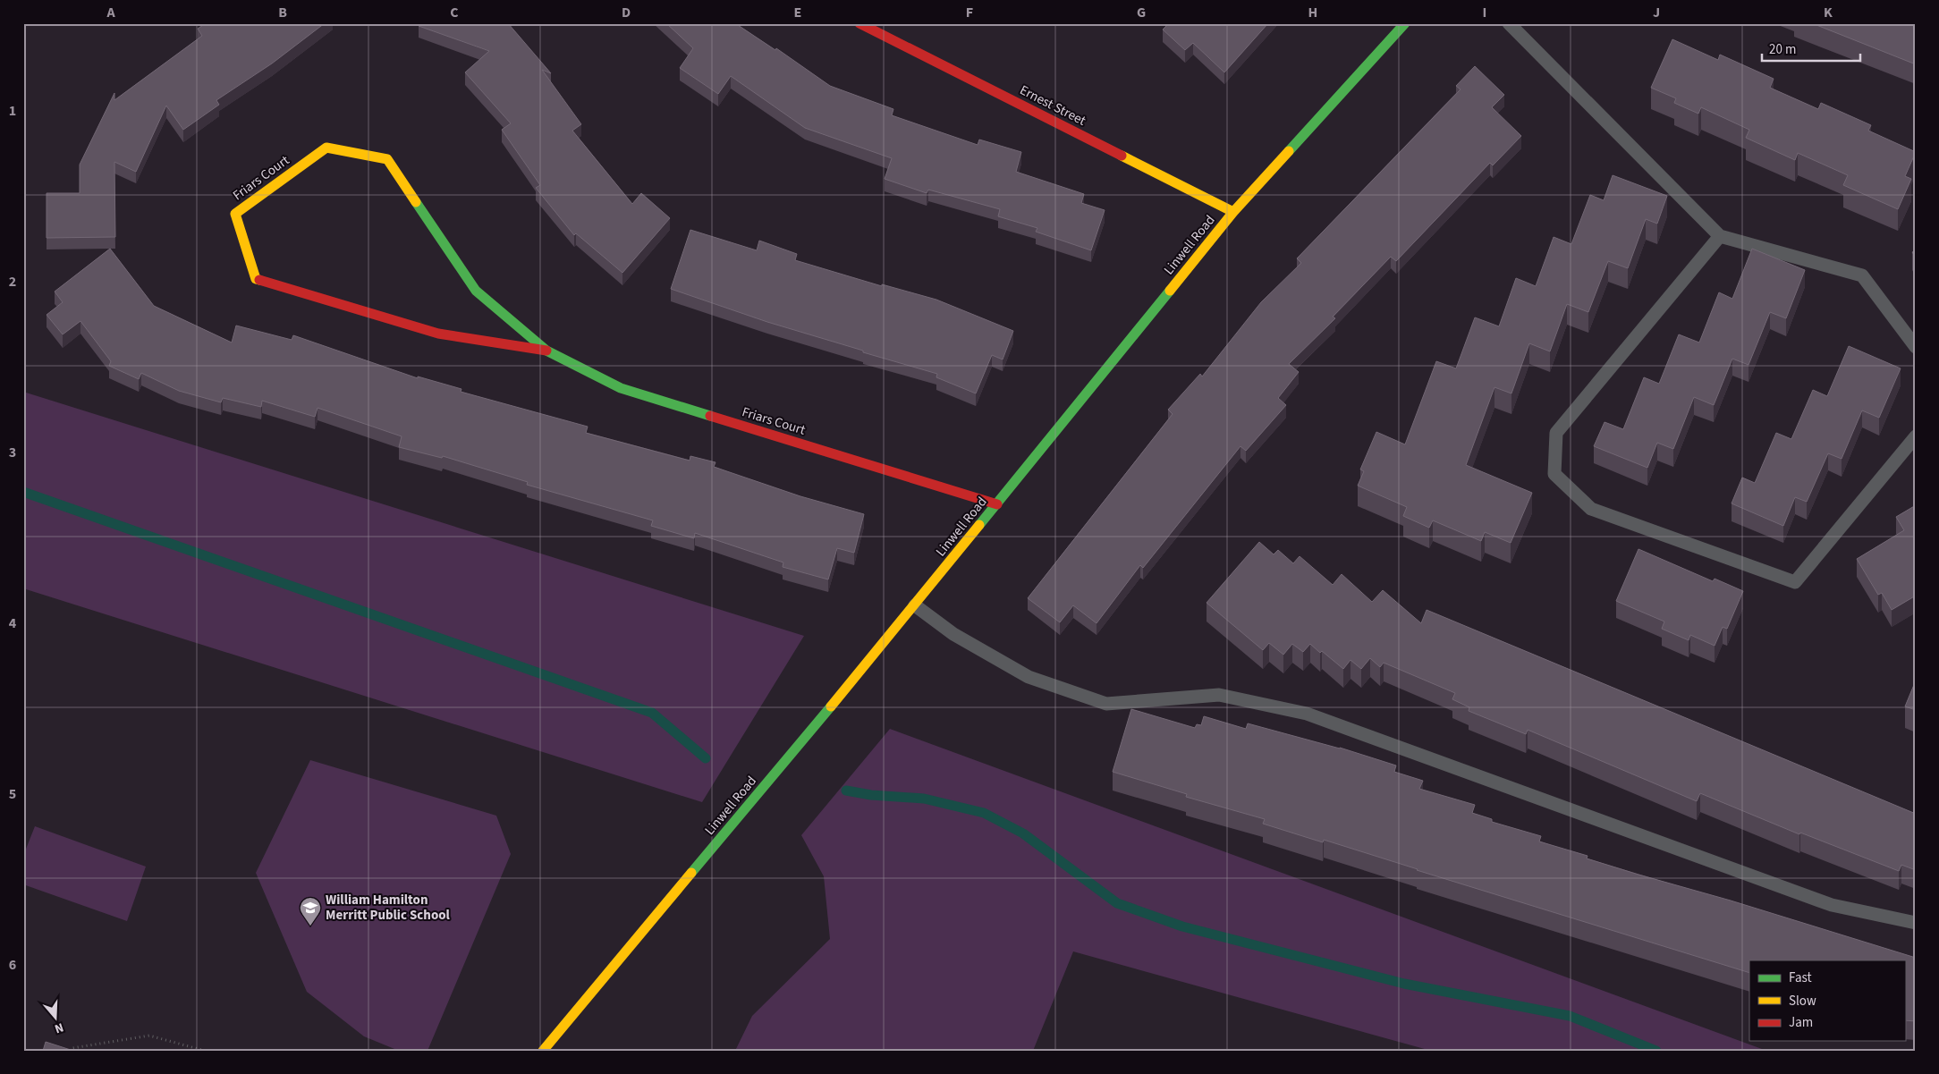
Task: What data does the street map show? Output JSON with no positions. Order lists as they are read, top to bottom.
{
  "streets": {
    "street": ["Ernest Street", "Friars Court", "Linwell Road"]
  },
  "crossings": [
    ["Ernest Street", "Linwell Road"],
    ["Friars Court", "Linwell Road"]
  ],
  "places": {
    "school or university": ["William Hamilton Merritt Public School"]
  },
  "legend": ["Fast", "Slow", "Jam"],
  "scale_bar": "20 m",
  "north": "bottom",
  "grid": {
    "columns": [
      "A",
      "B",
      "C",
      "D",
      "E",
      "F",
      "G",
      "H",
      "I",
      "J",
      "K"
    ],
    "rows": [
      "1",
      "2",
      "3",
      "4",
      "5",
      "6"
    ]
  }
}
